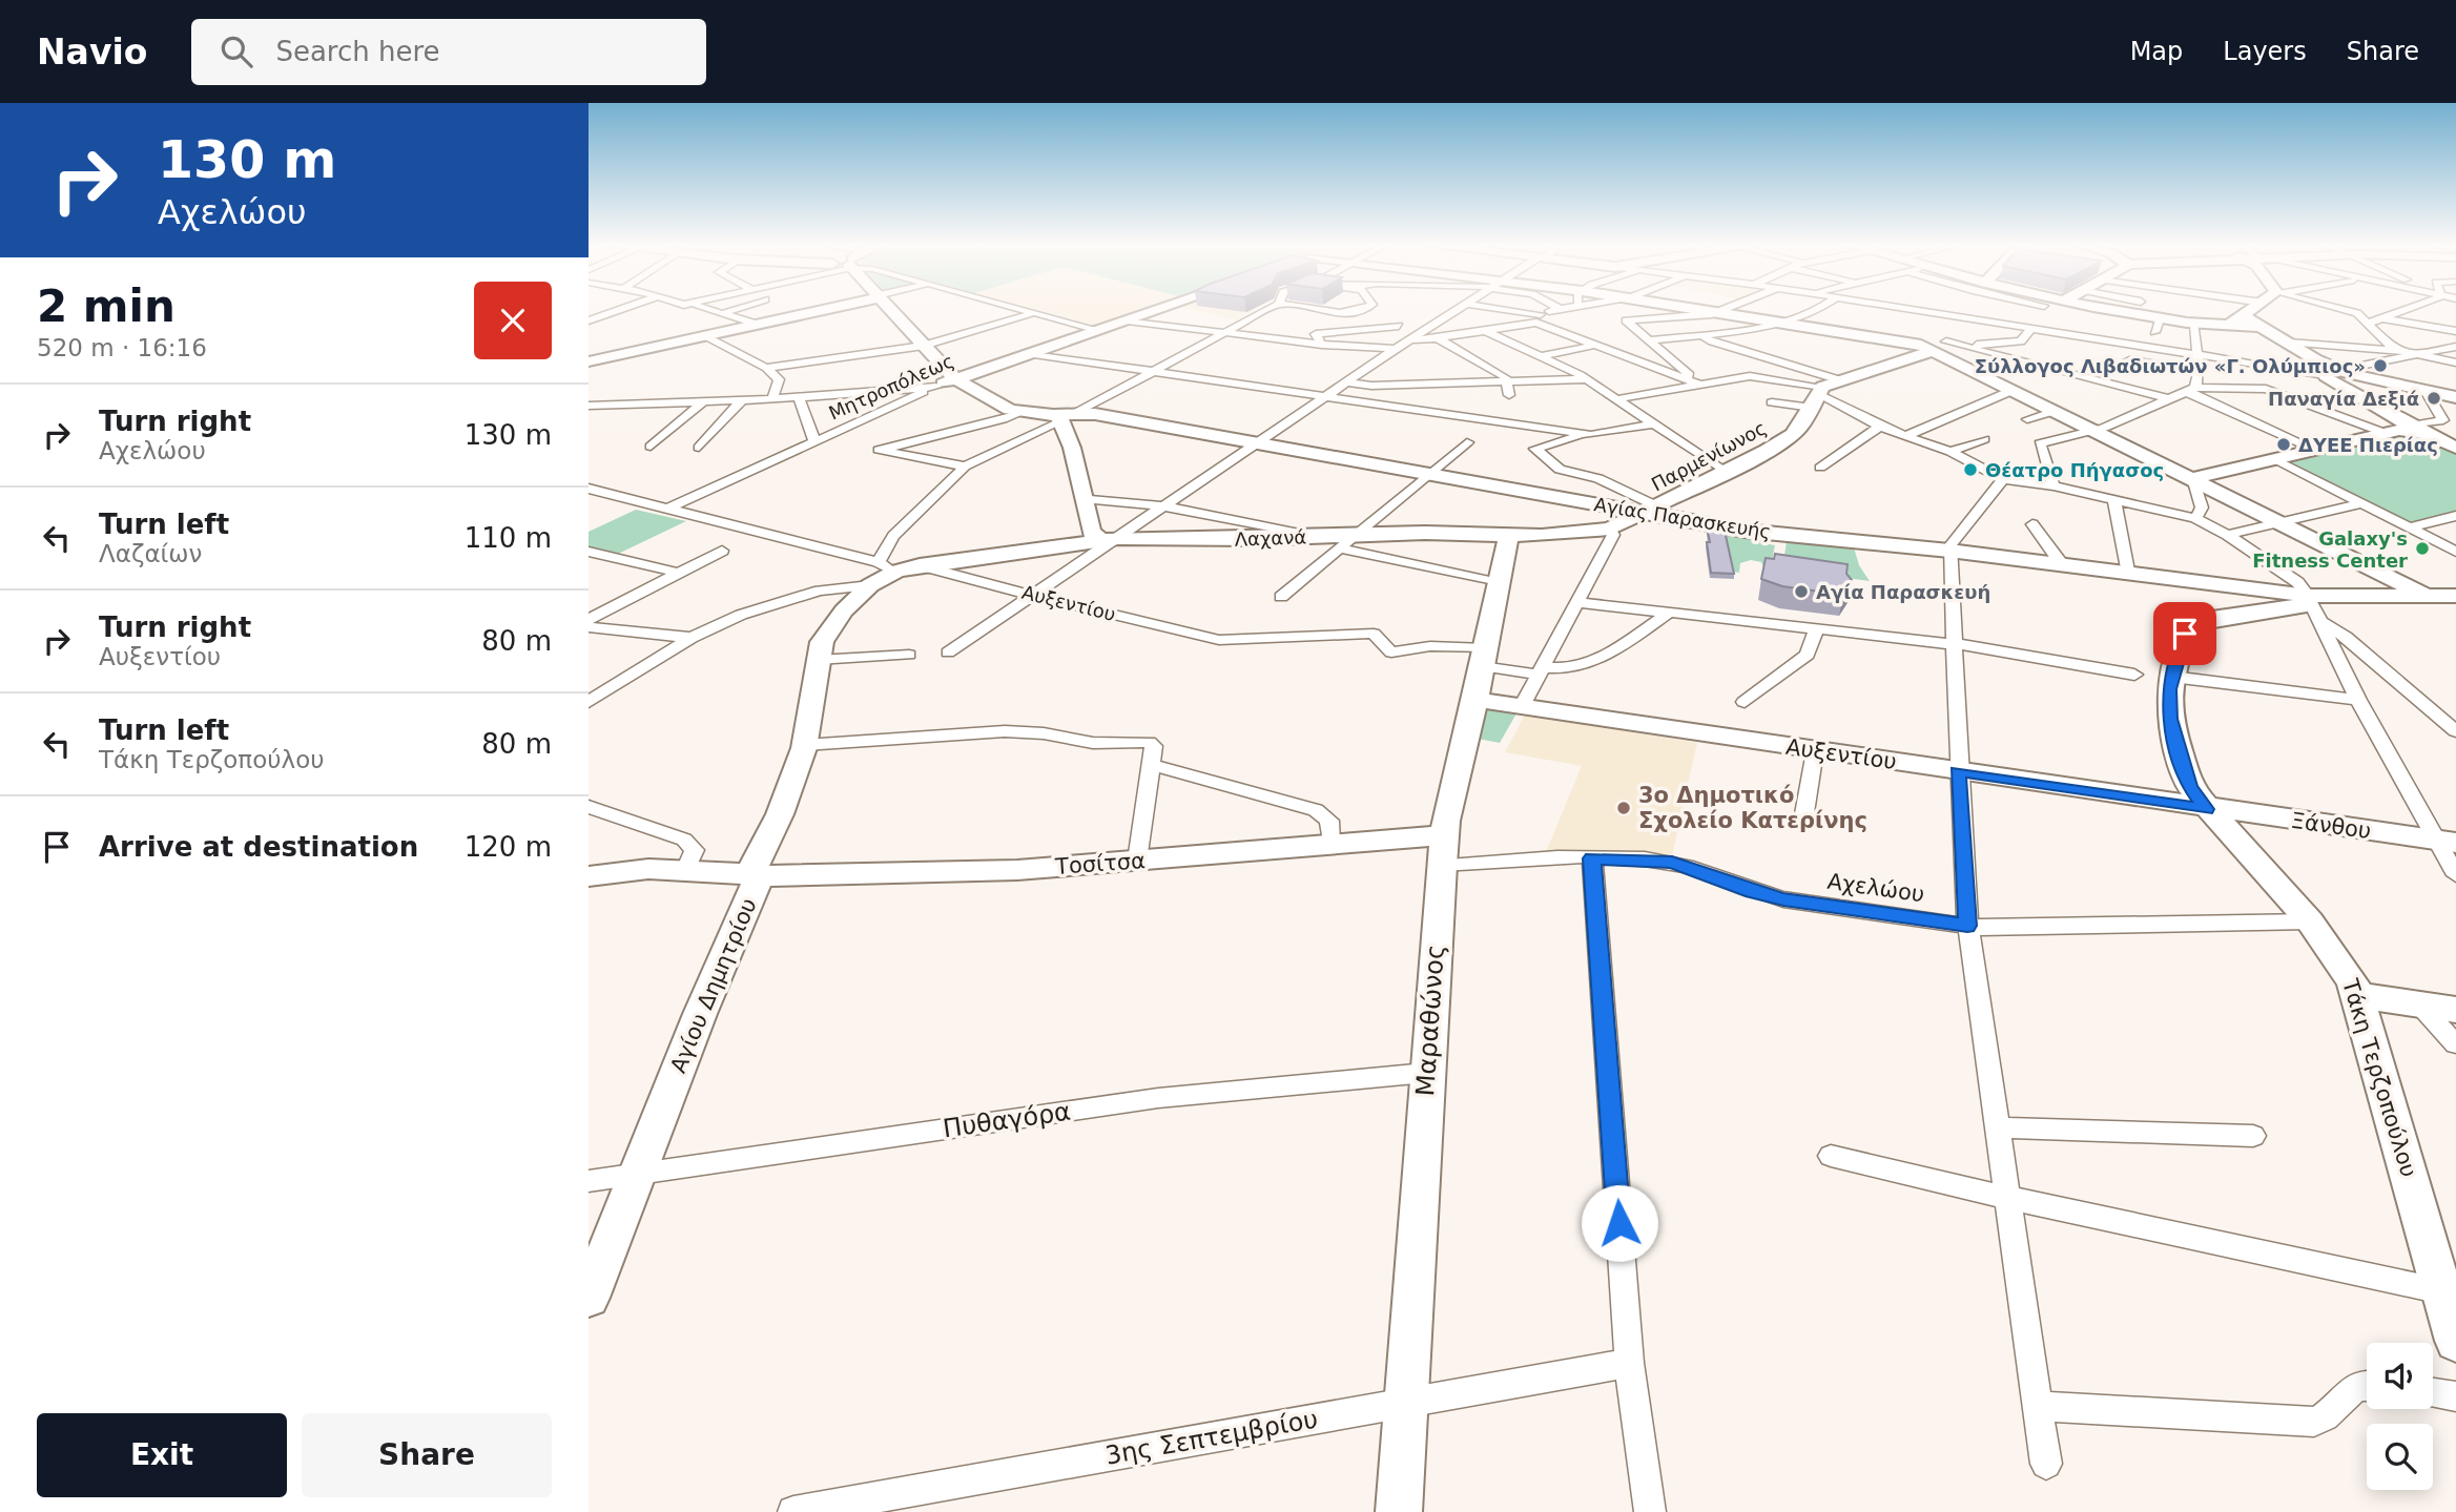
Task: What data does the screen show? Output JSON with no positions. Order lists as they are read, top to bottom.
{
  "streets": {
    "street": [
      "Μητροπόλεως",
      "Παρμενίωνος",
      "Αγίας Παρασκευής",
      "Λαχανά",
      "Αυξεντίου",
      "Ξάνθου",
      "Τοσίτσα",
      "Αχελώου",
      "Αγίου Δημητρίου",
      "Μαραθώνος",
      "Τάκη Τερζοπούλου",
      "Πυθαγόρα",
      "3ης Σεπτεμβρίου"
    ]
  },
  "crossings": [
    ["Μητροπόλεως", "Αυξεντίου"],
    ["Παρμενίωνος", "Αγίας Παρασκευής"],
    ["Παρμενίωνος", "Λαχανά"],
    ["Αγίας Παρασκευής", "Λαχανά"],
    ["Αγίας Παρασκευής", "Τάκη Τερζοπούλου"],
    ["Λαχανά", "Αυξεντίου"],
    ["Λαχανά", "Αγίου Δημητρίου"],
    ["Λαχανά", "Μαραθώνος"],
    ["Αυξεντίου", "Ξάνθου"],
    ["Αυξεντίου", "Αγίου Δημητρίου"],
    ["Αυξεντίου", "Μαραθώνος"],
    ["Αυξεντίου", "Τάκη Τερζοπούλου"],
    ["Ξάνθου", "Τάκη Τερζοπούλου"],
    ["Τοσίτσα", "Αχελώου"],
    ["Τοσίτσα", "Αγίου Δημητρίου"],
    ["Τοσίτσα", "Μαραθώνος"],
    ["Αχελώου", "Μαραθώνος"],
    ["Αχελώου", "Τάκη Τερζοπούλου"],
    ["Αγίου Δημητρίου", "Πυθαγόρα"],
    ["Μαραθώνος", "Πυθαγόρα"],
    ["Μαραθώνος", "3ης Σεπτεμβρίου"]
  ],
  "places": [
    "Σύλλογος Λιβαδιωτών «Γ. Ολύμπιος»",
    "Παναγία Δεξιά",
    "ΔΥΕΕ Πιερίας",
    "Θέατρο Πήγασος",
    "Galaxy's Fitness Center",
    "Αγία Παρασκευή",
    "3ο Δημοτικό Σχολείο Κατερίνης"
  ],
  "page": {
    "header": "Navio",
    "search": "Search here",
    "nav": ["Map", "Layers", "Share"],
    "turn": ["130 m", "Αχελώου"],
    "heading": ["2 min", "520 m · 16:16"],
    "list": [
      {
        "name": "Turn right",
        "note": "Αχελώου",
        "value": "130 m"
      },
      {
        "name": "Turn left",
        "note": "Λαζαίων",
        "value": "110 m"
      },
      {
        "name": "Turn right",
        "note": "Αυξεντίου",
        "value": "80 m"
      },
      {
        "name": "Turn left",
        "note": "Τάκη Τερζοπούλου",
        "value": "80 m"
      },
      {
        "name": "Arrive at destination",
        "value": "120 m"
      }
    ],
    "buttons": ["Exit", "Share"]
  }
}
